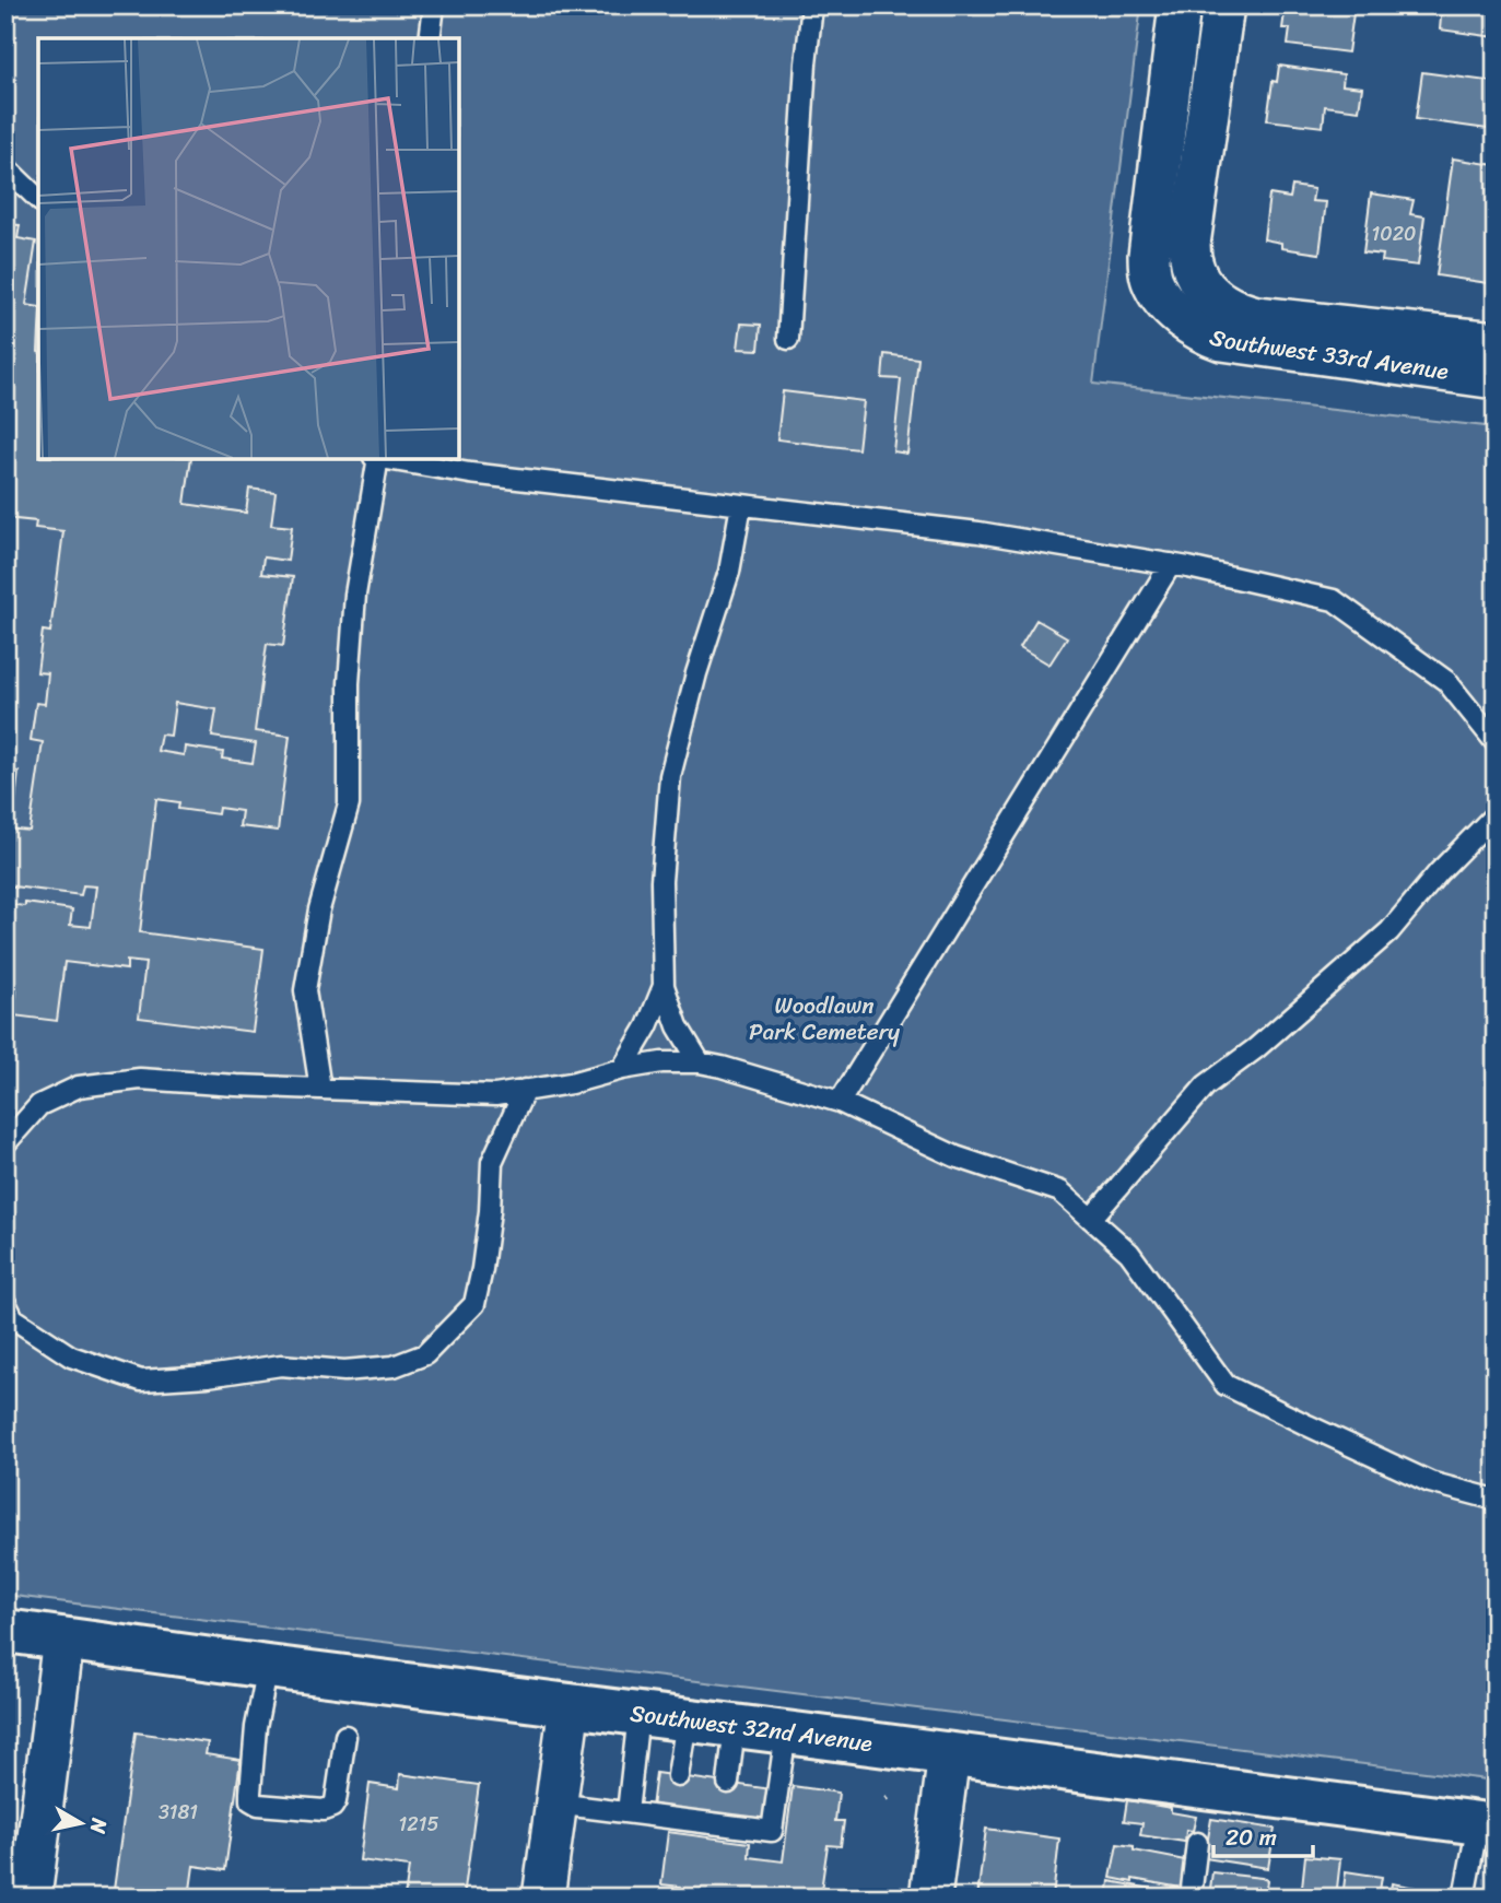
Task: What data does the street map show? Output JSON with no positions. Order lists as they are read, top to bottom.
{
  "streets": {
    "street": ["Southwest 33rd Avenue", "Southwest 32nd Avenue"]
  },
  "parks": ["Woodlawn Park Cemetery"],
  "house_numbers": ["1020", "3181", "1215"],
  "scale_bar": "20 m",
  "north": "right"
}
